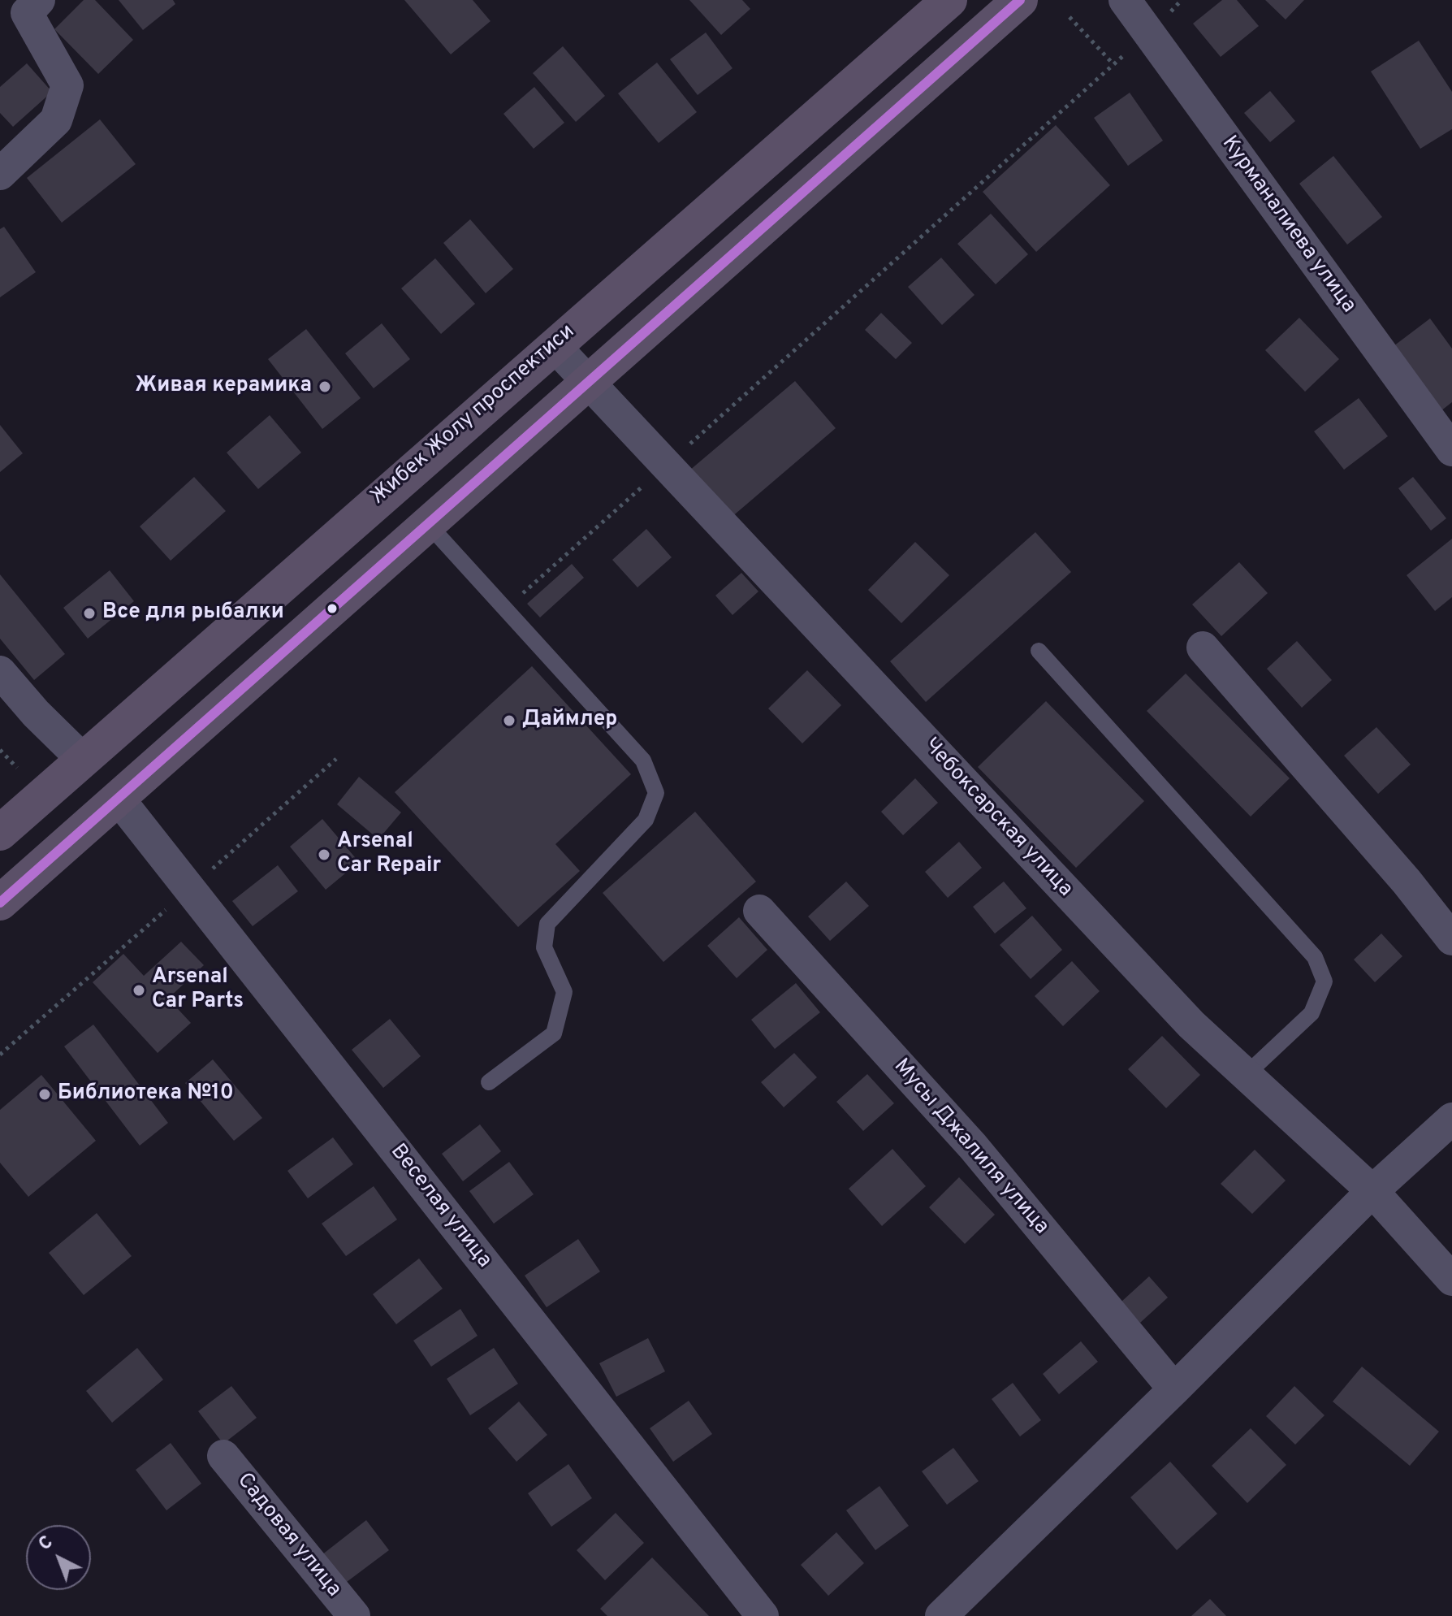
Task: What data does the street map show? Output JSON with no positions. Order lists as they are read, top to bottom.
{
  "streets": {
    "main road": ["Жибек Жолу проспектиси"],
    "street": [
      "Курманалиева улица",
      "Чебоксарская улица",
      "Мусы Джалиля улица",
      "Веселая улица",
      "Садовая улица"
    ]
  },
  "crossings": [
    ["Жибек Жолу проспектиси", "Чебоксарская улица"]
  ],
  "places": [
    "Живая керамика",
    "Все для рыбалки",
    "Даймлер",
    "Arsenal Car Repair",
    "Arsenal Car Parts",
    "Библиотека №10"
  ],
  "north": "top left"
}
